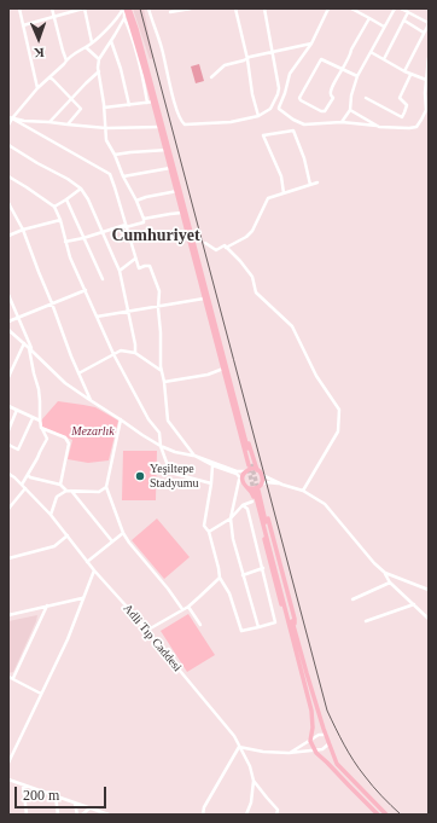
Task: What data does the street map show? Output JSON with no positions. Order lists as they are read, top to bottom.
{
  "streets": {
    "street": ["Adli Tıp Caddesi"]
  },
  "districts": ["Cumhuriyet"],
  "parks": ["Mezarlık"],
  "places": ["Yeşiltepe Stadyumu"],
  "scale_bar": "200 m",
  "north": "bottom"
}
